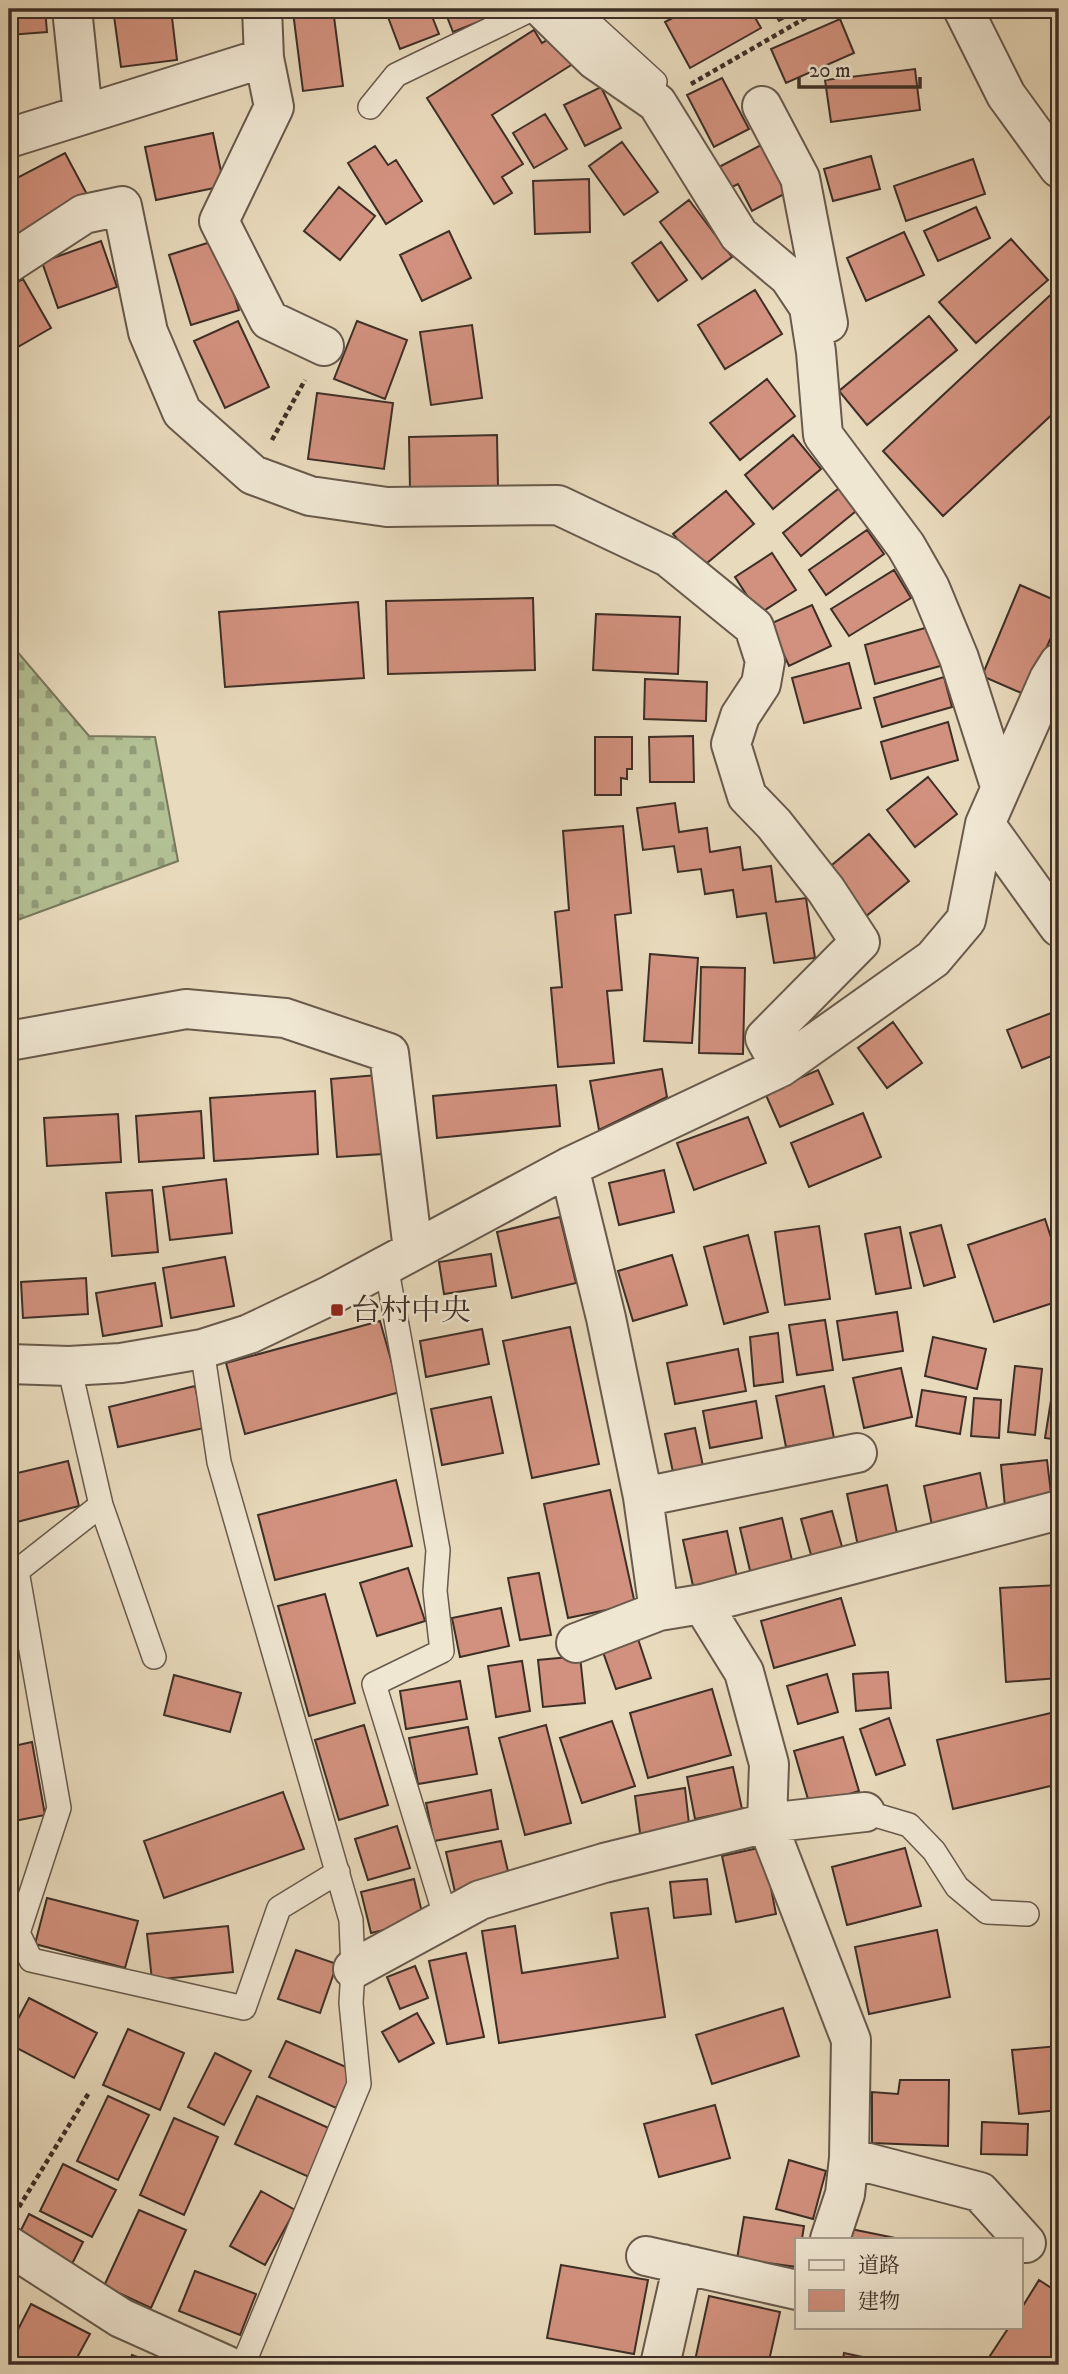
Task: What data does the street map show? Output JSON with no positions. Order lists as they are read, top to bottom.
{
  "places": {
    "transit": ["台村中央"]
  },
  "legend": ["道路", "建物"],
  "scale_bar": "20 m"
}
